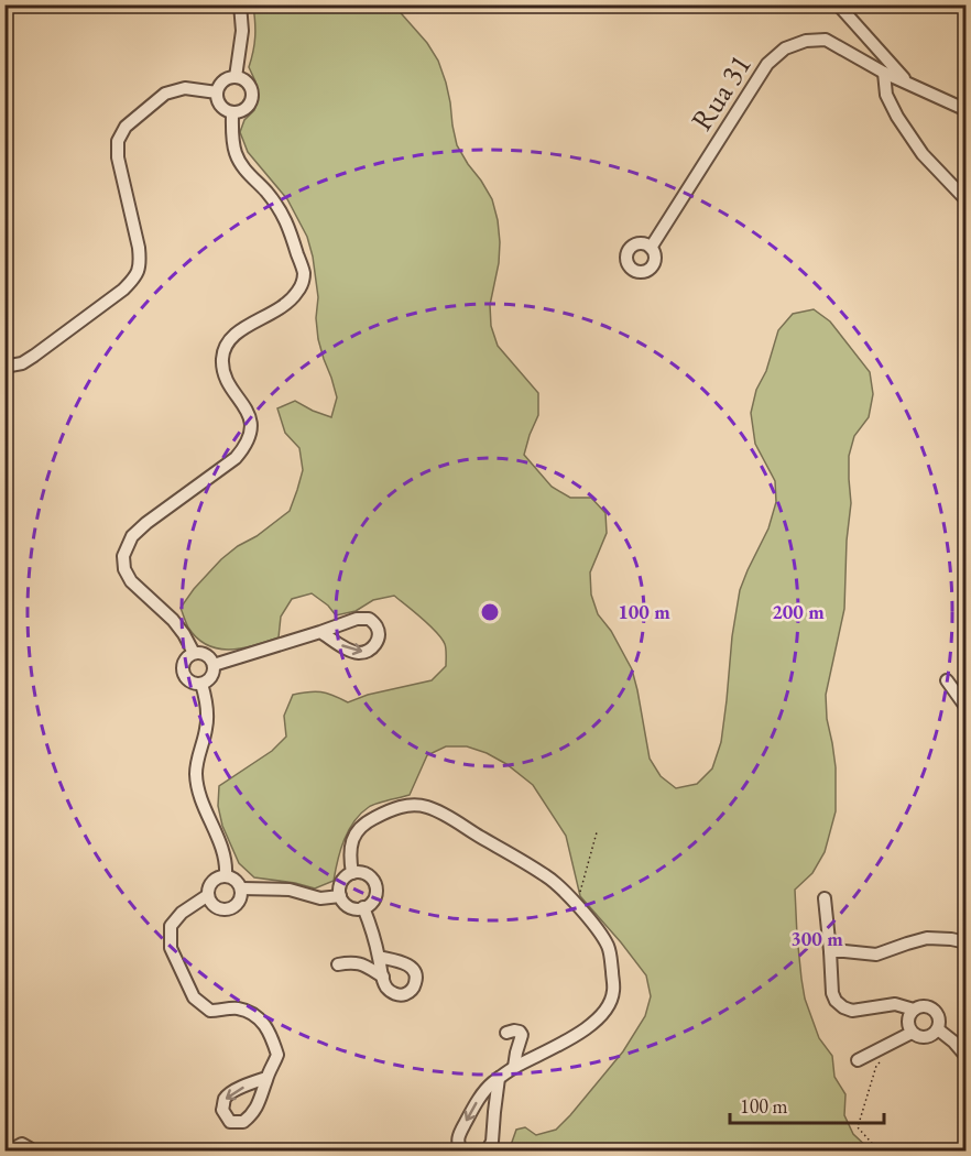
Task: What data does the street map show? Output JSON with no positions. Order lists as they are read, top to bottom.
{
  "streets": {
    "street": ["Rua 31"]
  },
  "scale_bar": "100 m",
  "rings": ["100 m", "200 m", "300 m"]
}
